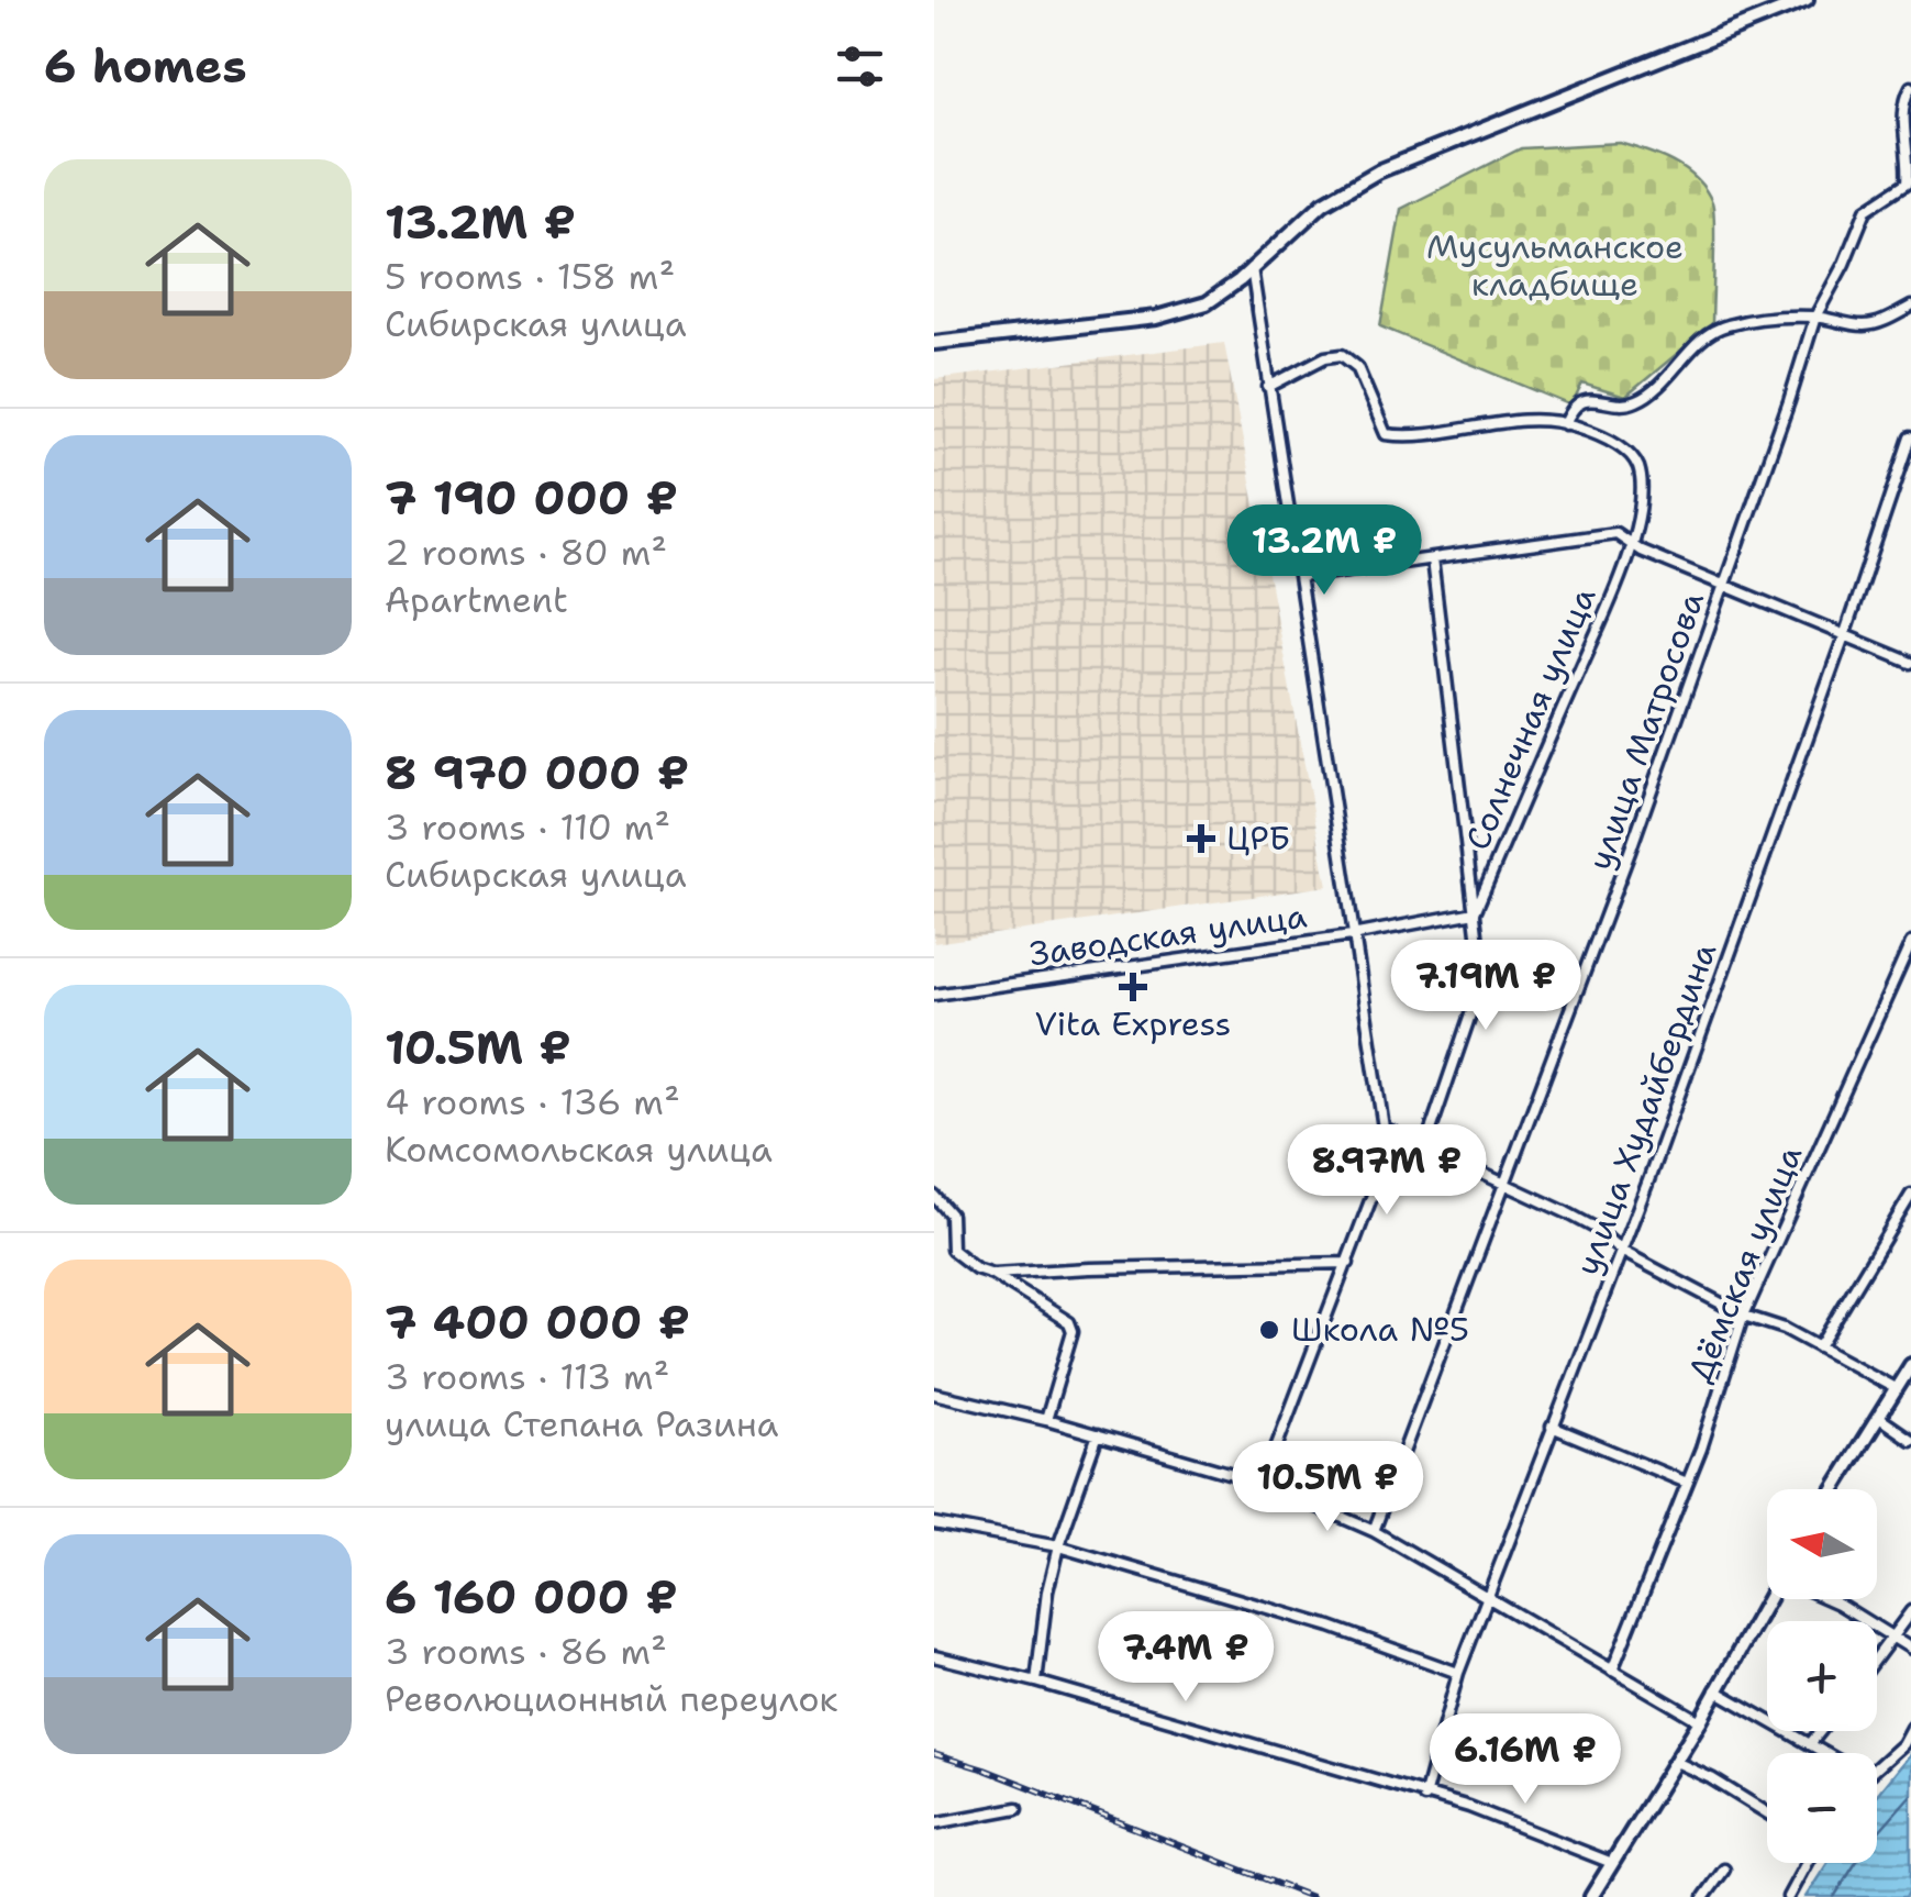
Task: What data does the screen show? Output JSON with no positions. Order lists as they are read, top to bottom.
{
  "streets": {
    "street": [
      "Солнечная улица",
      "улица Матросова",
      "Заводская улица",
      "улица Худайбердина",
      "Дёмская улица"
    ]
  },
  "crossings": [
    ["Солнечная улица", "Заводская улица"]
  ],
  "parks": ["Мусульманское кладбище"],
  "places": {
    "health": ["ЦРБ", "Vita Express"],
    "other": ["Школа №5"]
  },
  "north": "left",
  "page": {
    "heading": "6 homes",
    "list": [
      {
        "name": "13.2M ₽",
        "note": "5 rooms · 158 m² · Сибирская улица"
      },
      {
        "name": "7 190 000 ₽",
        "note": "2 rooms · 80 m² · Apartment"
      },
      {
        "name": "8 970 000 ₽",
        "note": "3 rooms · 110 m² · Сибирская улица"
      },
      {
        "name": "10.5M ₽",
        "note": "4 rooms · 136 m² · Комсомольская улица"
      },
      {
        "name": "7 400 000 ₽",
        "note": "3 rooms · 113 m² · улица Степана Разина"
      },
      {
        "name": "6 160 000 ₽",
        "note": "3 rooms · 86 m² · Революционный переулок"
      }
    ],
    "price": [
      "13.2M ₽",
      "7.19M ₽",
      "8.97M ₽",
      "10.5M ₽",
      "7.4M ₽",
      "6.16M ₽"
    ],
    "map_buttons": ["+", "−"]
  }
}
